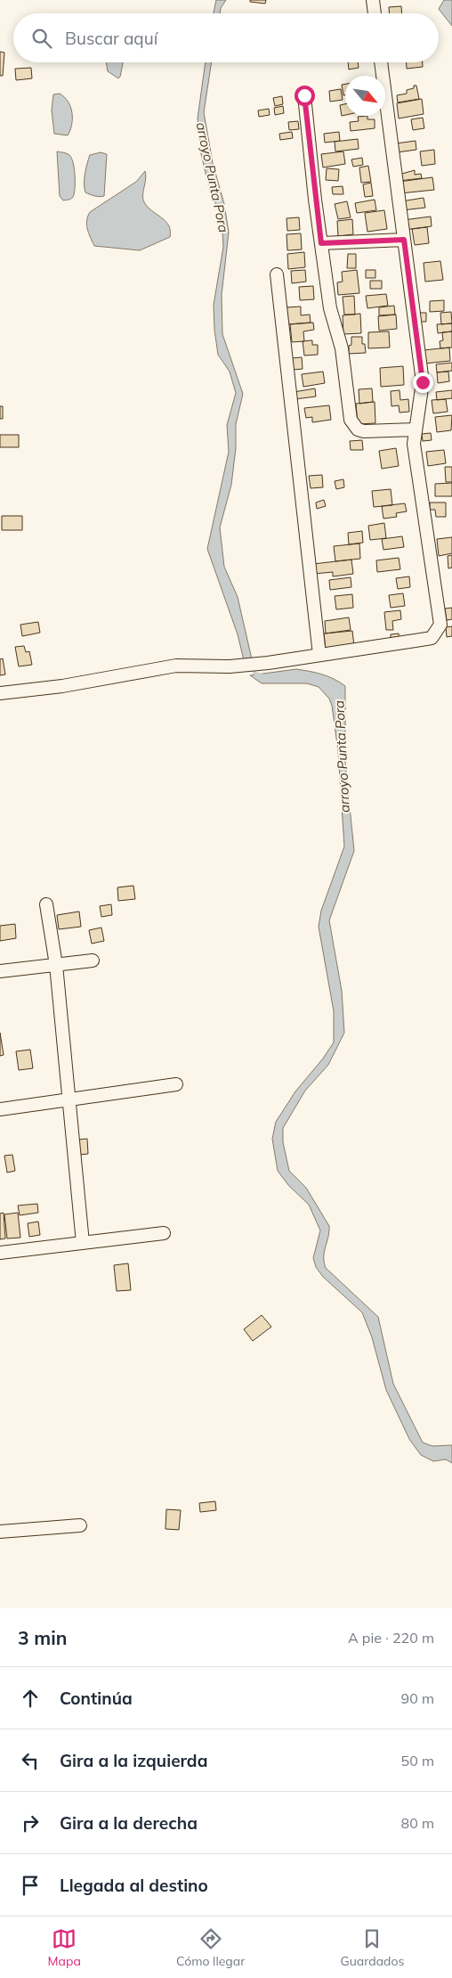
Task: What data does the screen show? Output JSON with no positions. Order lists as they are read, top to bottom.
{
  "water": ["arroyo Punta Pora"],
  "north": "bottom right",
  "page": {
    "search": "Buscar aquí",
    "heading": ["3 min", "A pie · 220 m"],
    "list": [
      ["Continúa", "90 m"],
      ["Gira a la izquierda", "50 m"],
      ["Gira a la derecha", "80 m"],
      "Llegada al destino"
    ],
    "nav": ["Mapa", "Cómo llegar", "Guardados"]
  }
}
